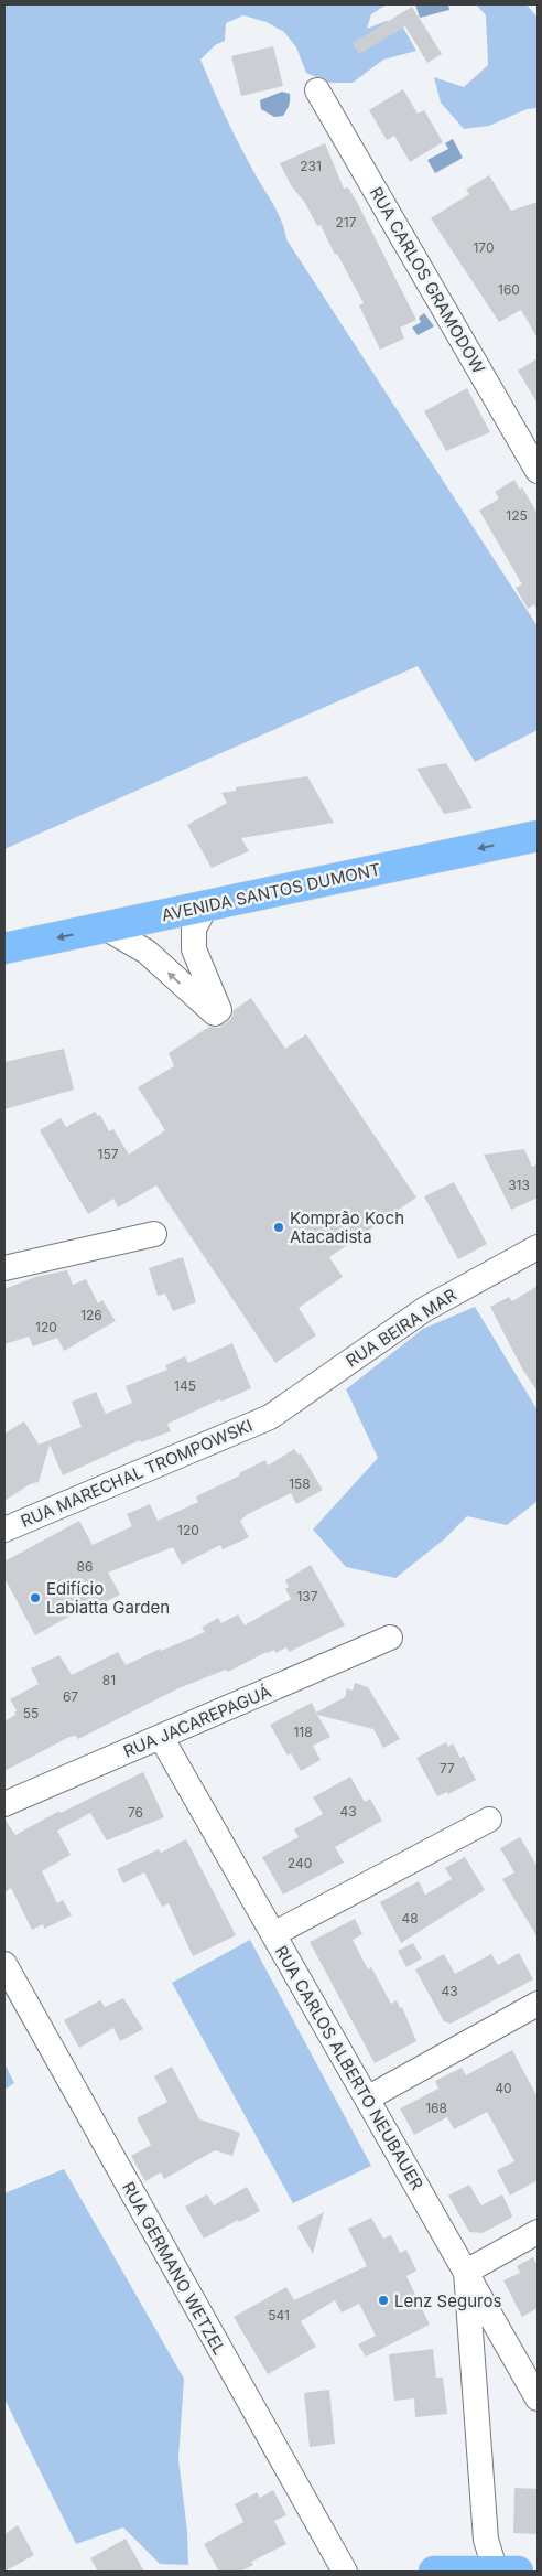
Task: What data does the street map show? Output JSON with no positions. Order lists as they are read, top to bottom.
{
  "streets": {
    "main road": ["AVENIDA SANTOS DUMONT"],
    "street": [
      "RUA CARLOS GRAMODOW",
      "RUA BEIRA MAR",
      "RUA MARECHAL TROMPOWSKI",
      "RUA JACAREPAGUÁ",
      "RUA CARLOS ALBERTO NEUBAUER",
      "RUA GERMANO WETZEL"
    ]
  },
  "crossings": [
    ["RUA BEIRA MAR", "RUA MARECHAL TROMPOWSKI"],
    ["RUA JACAREPAGUÁ", "RUA CARLOS ALBERTO NEUBAUER"]
  ],
  "one_way": ["AVENIDA SANTOS DUMONT"],
  "places": ["Komprão Koch Atacadista", "Edifício Labiatta Garden", "Lenz Seguros"],
  "house_numbers": [
    "231",
    "217",
    "170",
    "160",
    "125",
    "157",
    "313",
    "126",
    "120",
    "145",
    "158",
    "120",
    "86",
    "137",
    "81",
    "67",
    "55",
    "118",
    "77",
    "43",
    "76",
    "240",
    "48",
    "43",
    "40",
    "168",
    "541"
  ]
}
